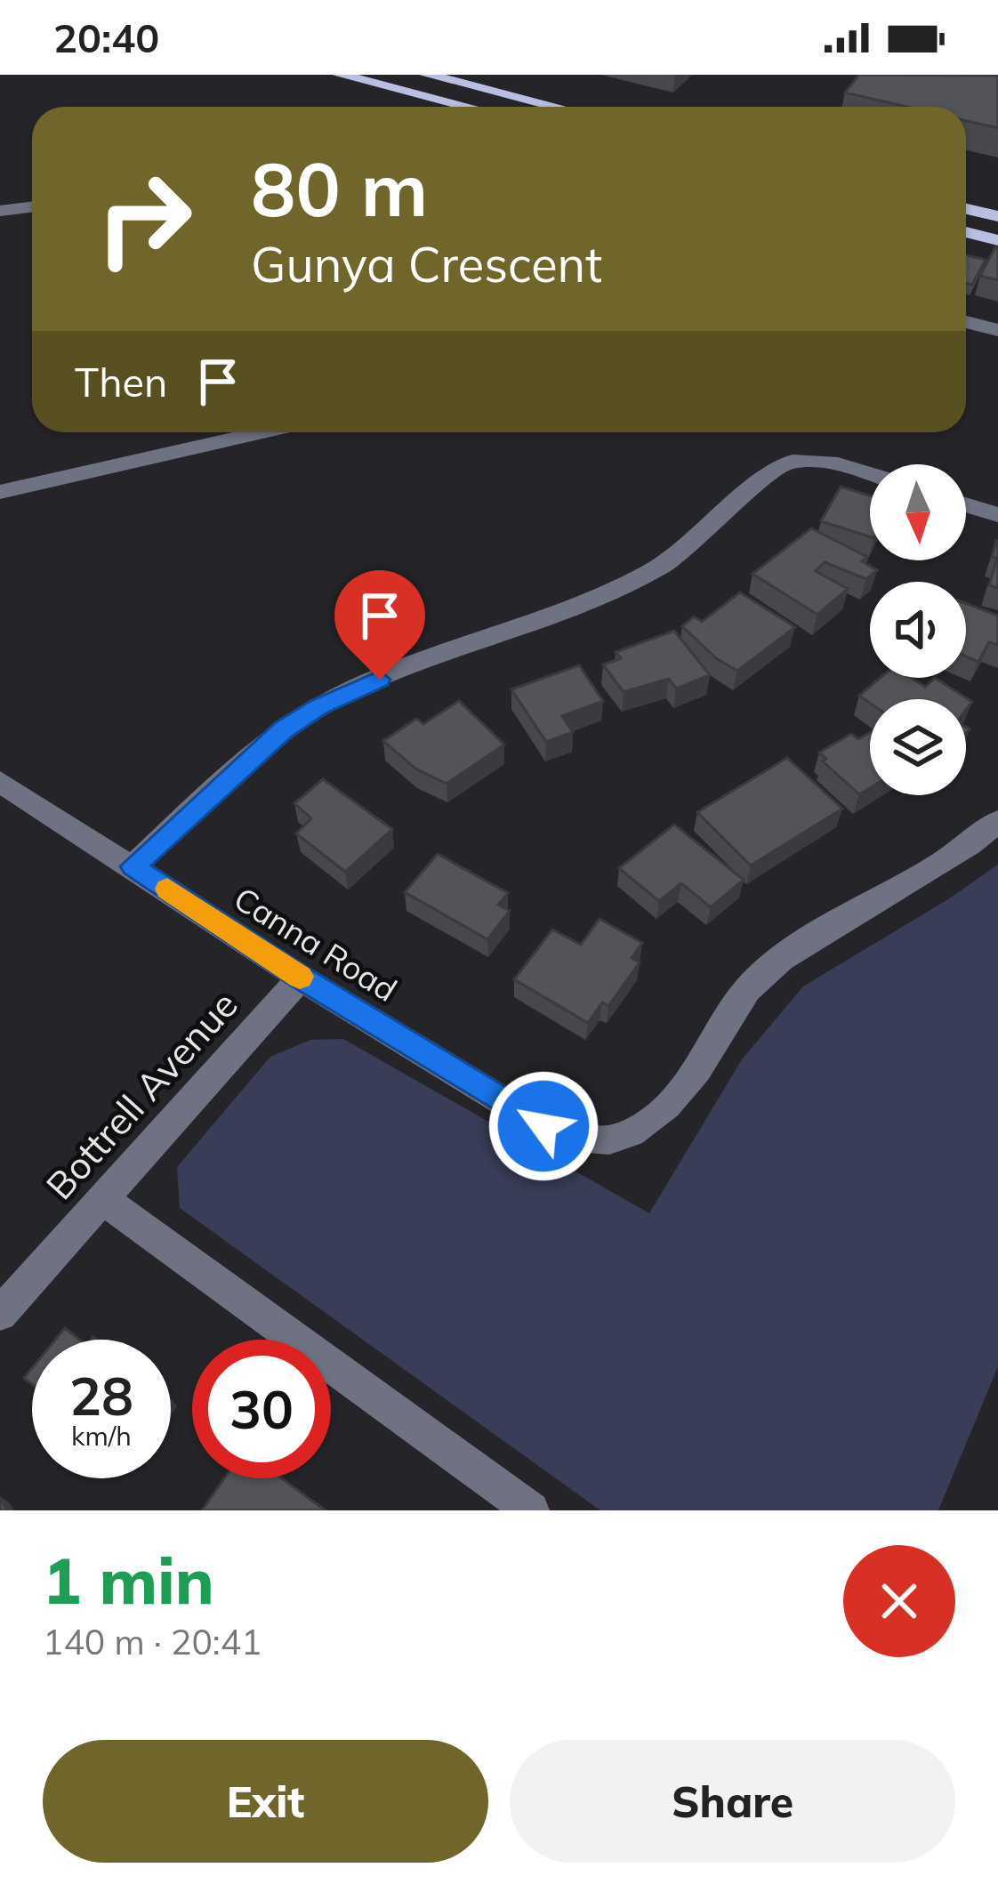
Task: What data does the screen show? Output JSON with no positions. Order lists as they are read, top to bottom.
{
  "streets": {
    "street": ["Canna Road", "Bottrell Avenue"]
  },
  "crossings": [
    ["Canna Road", "Bottrell Avenue"]
  ],
  "north": "bottom",
  "page": {
    "status": "20:40",
    "turn": ["80 m", "Gunya Crescent"],
    "then": "Then",
    "speed": "28 km/h",
    "limit": "30",
    "heading": ["1 min", "140 m · 20:41"],
    "buttons": ["Exit", "Share"]
  }
}
